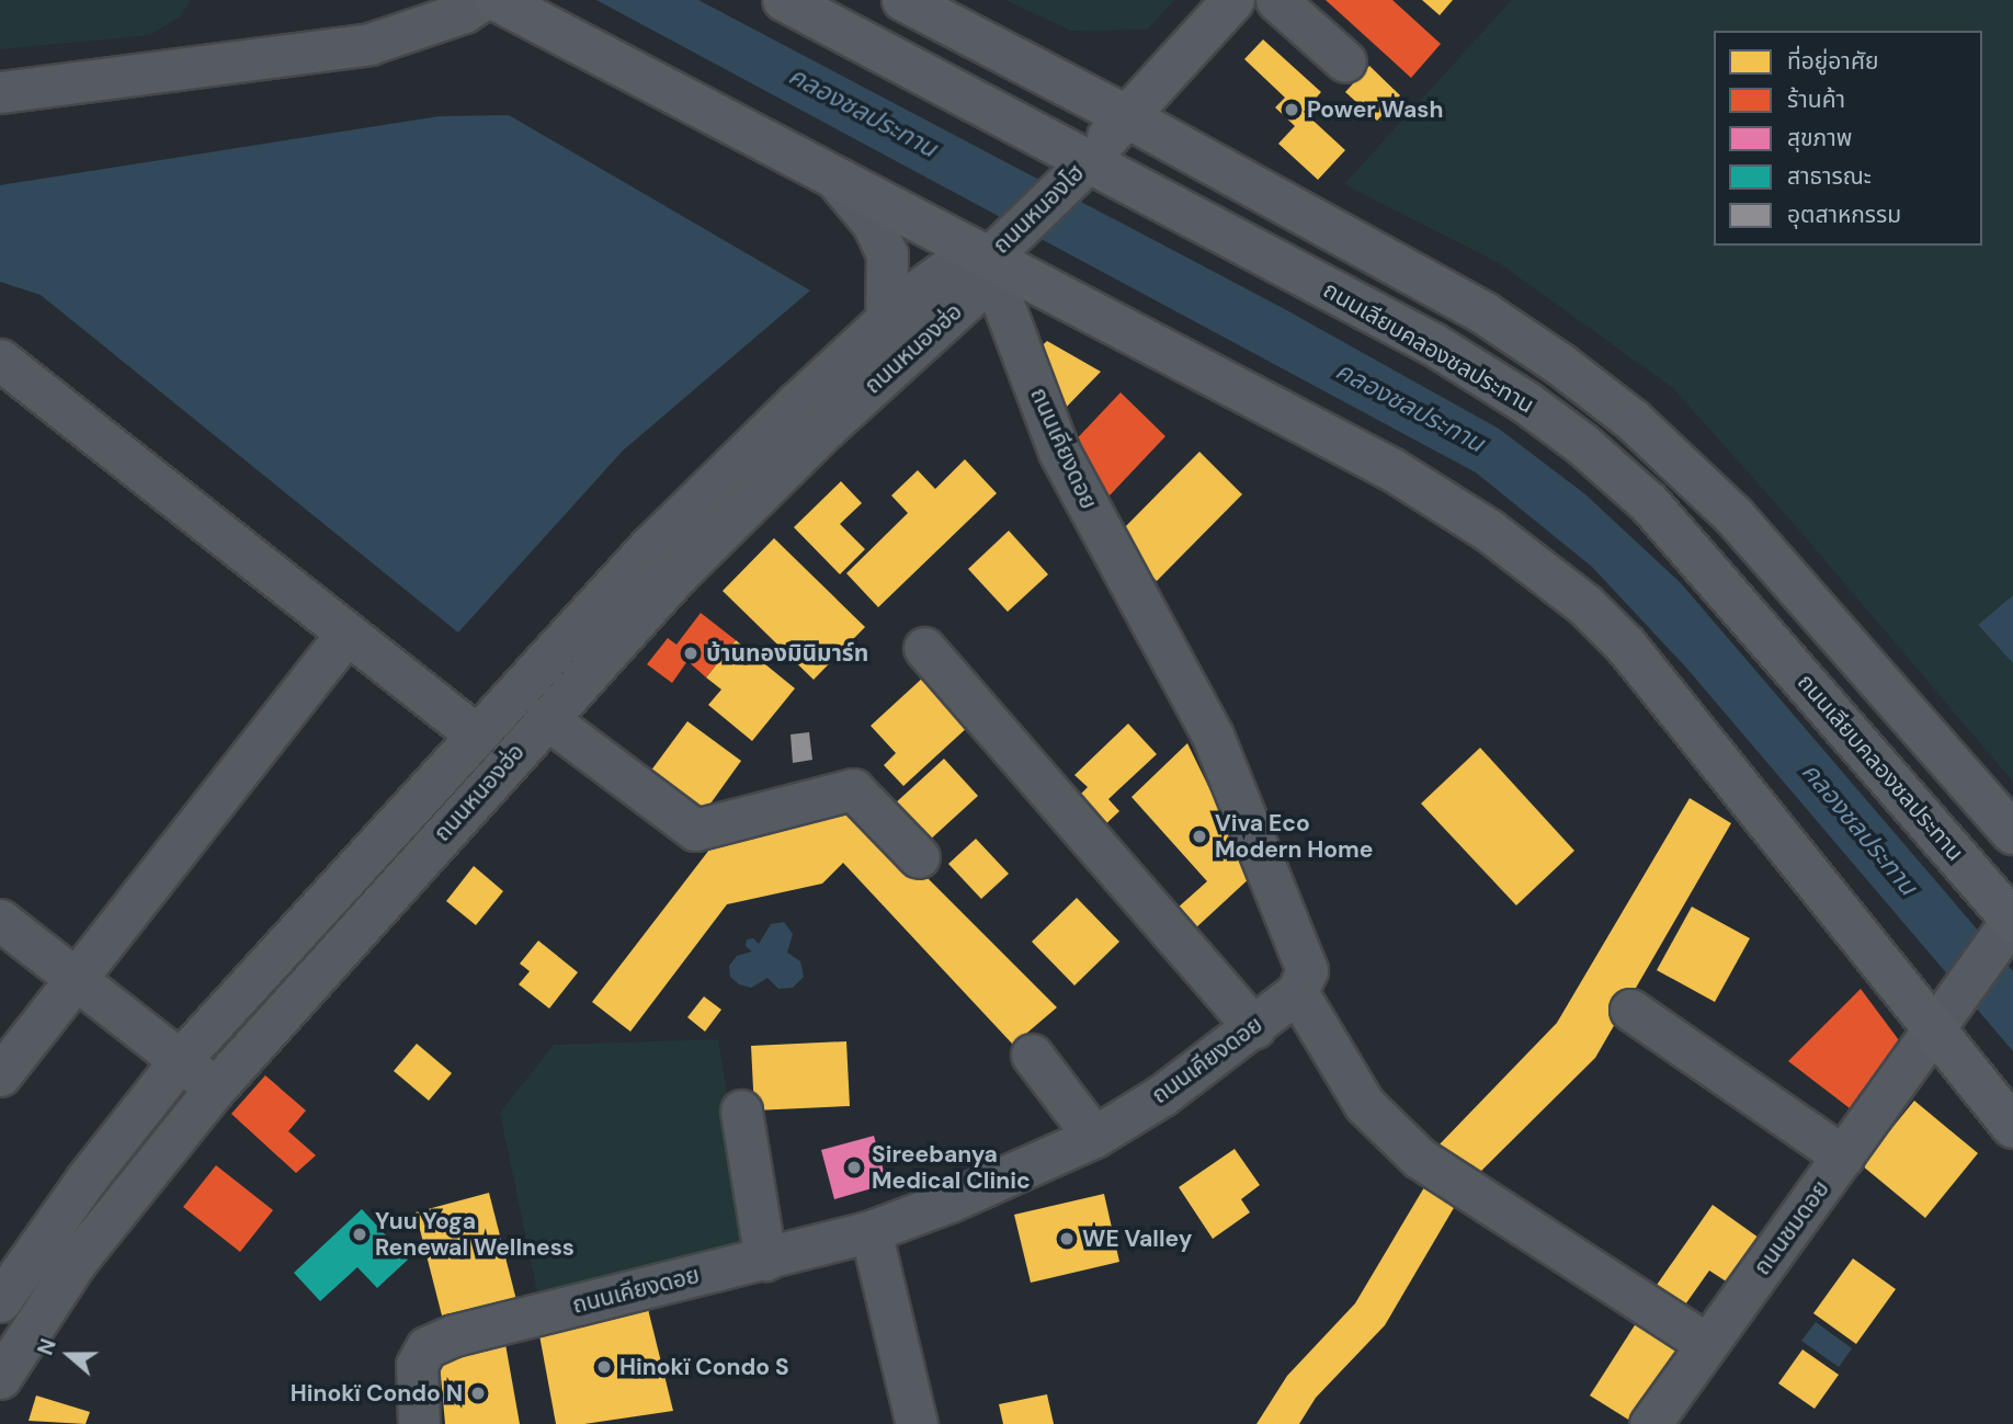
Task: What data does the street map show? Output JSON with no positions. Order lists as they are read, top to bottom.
{
  "streets": {
    "main road": ["ถนนเลียบคลองชลประทาน"],
    "street": [
      "ถนนหนองโฮ",
      "ถนนหนองฮ่อ",
      "ถนนเคียงดอย",
      "ถนนชมดอย"
    ]
  },
  "crossings": [
    ["ถนนหนองโฮ", "ถนนเลียบคลองชลประทาน"],
    ["ถนนหนองโฮ", "ถนนหนองฮ่อ"],
    ["ถนนหนองโฮ", "ถนนเคียงดอย"],
    ["ถนนเลียบคลองชลประทาน", "ถนนชมดอย"],
    ["ถนนหนองฮ่อ", "ถนนเคียงดอย"]
  ],
  "water": ["คลองชลประทาน"],
  "places": [
    "Power Wash",
    "บ้านทองมินิมาร์ท",
    "Viva Eco Modern Home",
    "Sireebanya Medical Clinic",
    "Yuu Yoga Renewal Wellness",
    "WE Valley",
    "Hinokï Condo S",
    "Hinokï Condo N"
  ],
  "legend": [
    "ที่อยู่อาศัย",
    "ร้านค้า",
    "สุขภาพ",
    "สาธารณะ",
    "อุตสาหกรรม"
  ],
  "north": "left"
}
